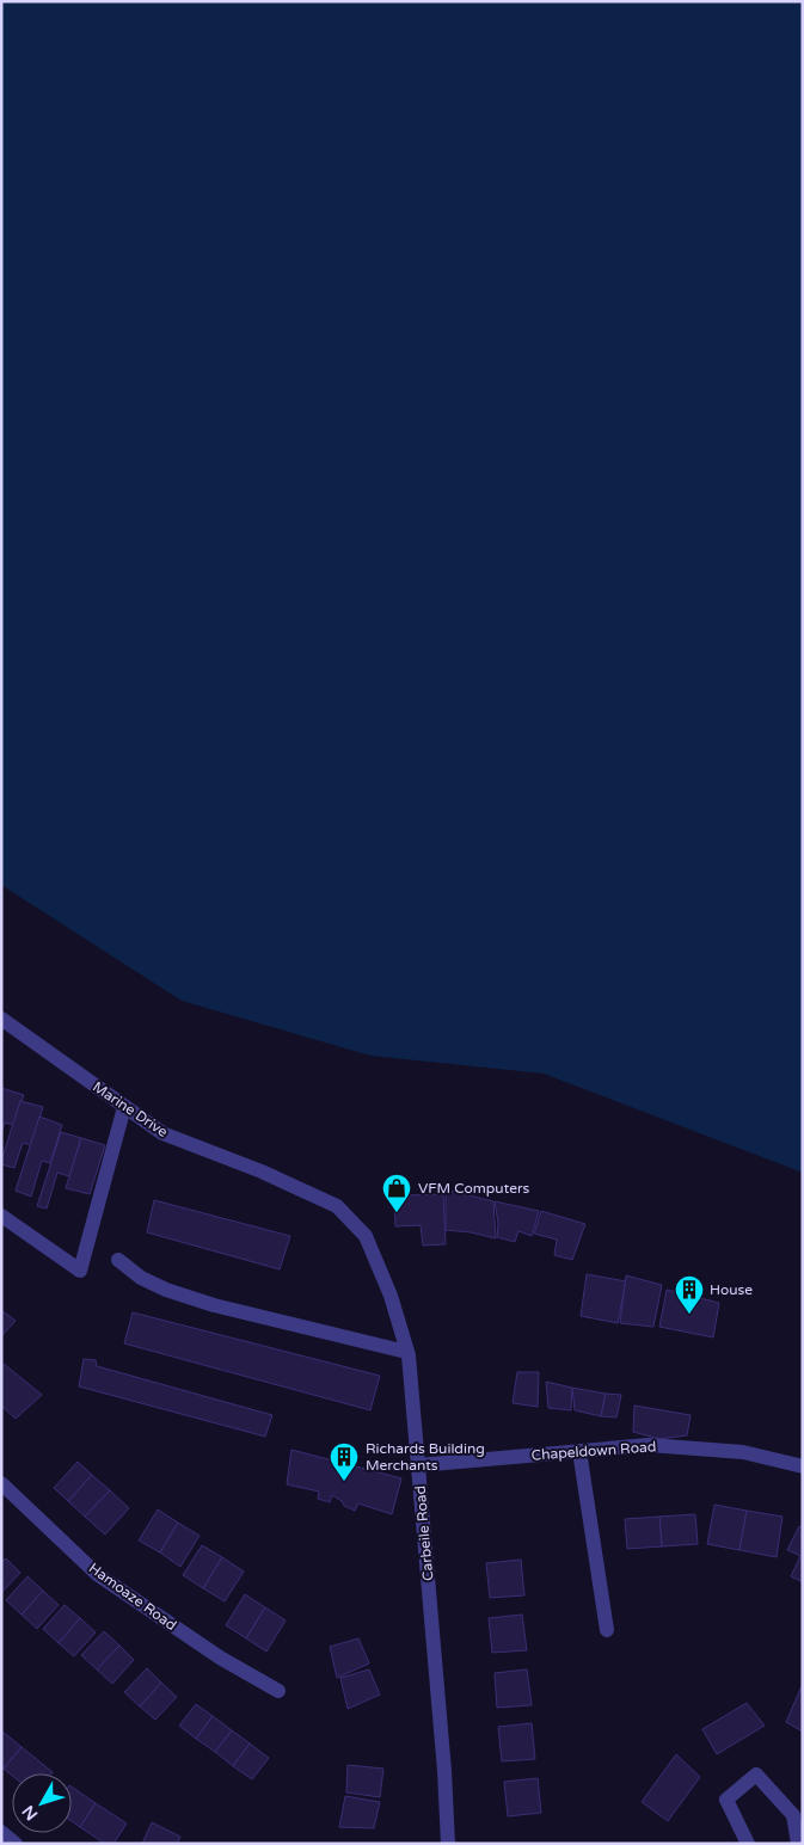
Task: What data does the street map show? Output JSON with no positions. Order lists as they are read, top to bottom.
{
  "streets": {
    "street": [
      "Marine Drive",
      "Chapeldown Road",
      "Carbeile Road",
      "Hamoaze Road"
    ]
  },
  "crossings": [
    ["Marine Drive", "Carbeile Road"],
    ["Chapeldown Road", "Carbeile Road"]
  ],
  "places": {
    "shop": ["VFM Computers"],
    "building": ["House", "Richards Building Merchants"]
  },
  "north": "bottom left"
}
